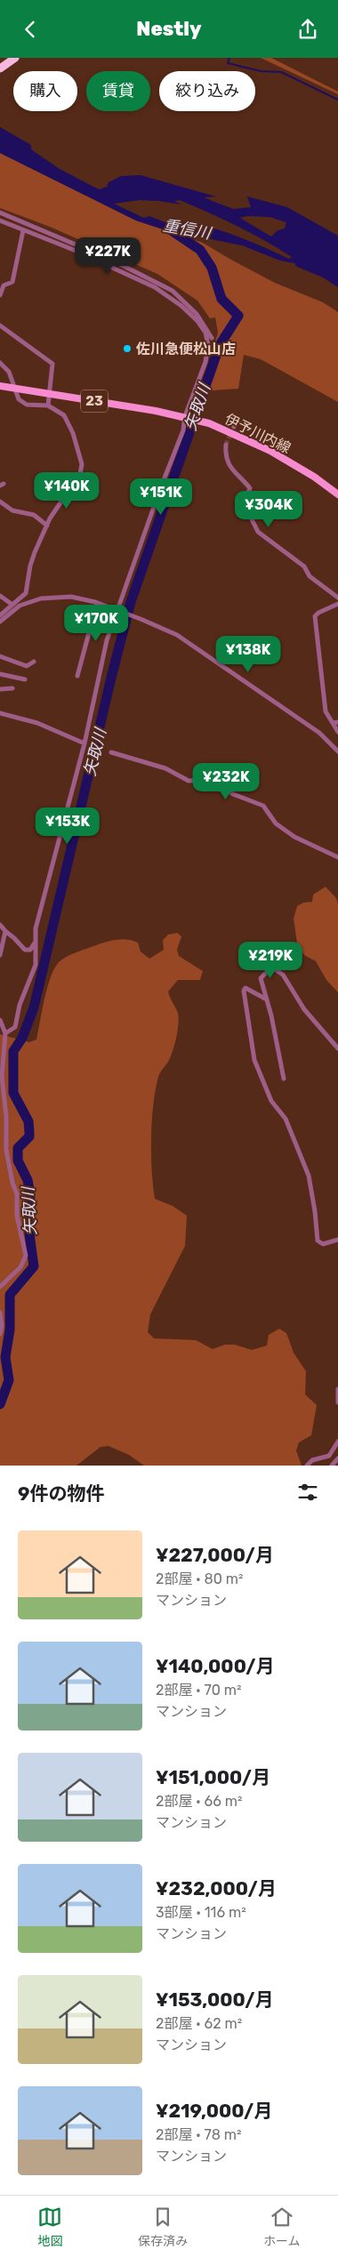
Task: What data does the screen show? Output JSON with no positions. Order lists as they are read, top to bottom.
{
  "streets": {
    "main road": ["23", "伊予川内線"]
  },
  "water": ["重信川", "矢取川"],
  "places": ["佐川急便松山店"],
  "page": {
    "header": "Nestly",
    "chip": ["購入", "賃貸", "絞り込み"],
    "price": [
      "¥227K",
      "¥140K",
      "¥151K",
      "¥304K",
      "¥170K",
      "¥138K",
      "¥232K",
      "¥153K",
      "¥219K"
    ],
    "heading": "9件の物件",
    "list": [
      {
        "name": "¥227,000/月",
        "note": "2部屋 · 80 m² · マンション"
      },
      {
        "name": "¥140,000/月",
        "note": "2部屋 · 70 m² · マンション"
      },
      {
        "name": "¥151,000/月",
        "note": "2部屋 · 66 m² · マンション"
      },
      {
        "name": "¥232,000/月",
        "note": "3部屋 · 116 m² · マンション"
      },
      {
        "name": "¥153,000/月",
        "note": "2部屋 · 62 m² · マンション"
      },
      {
        "name": "¥219,000/月",
        "note": "2部屋 · 78 m² · マンション"
      }
    ],
    "tabs": ["地図", "保存済み", "ホーム"]
  }
}
